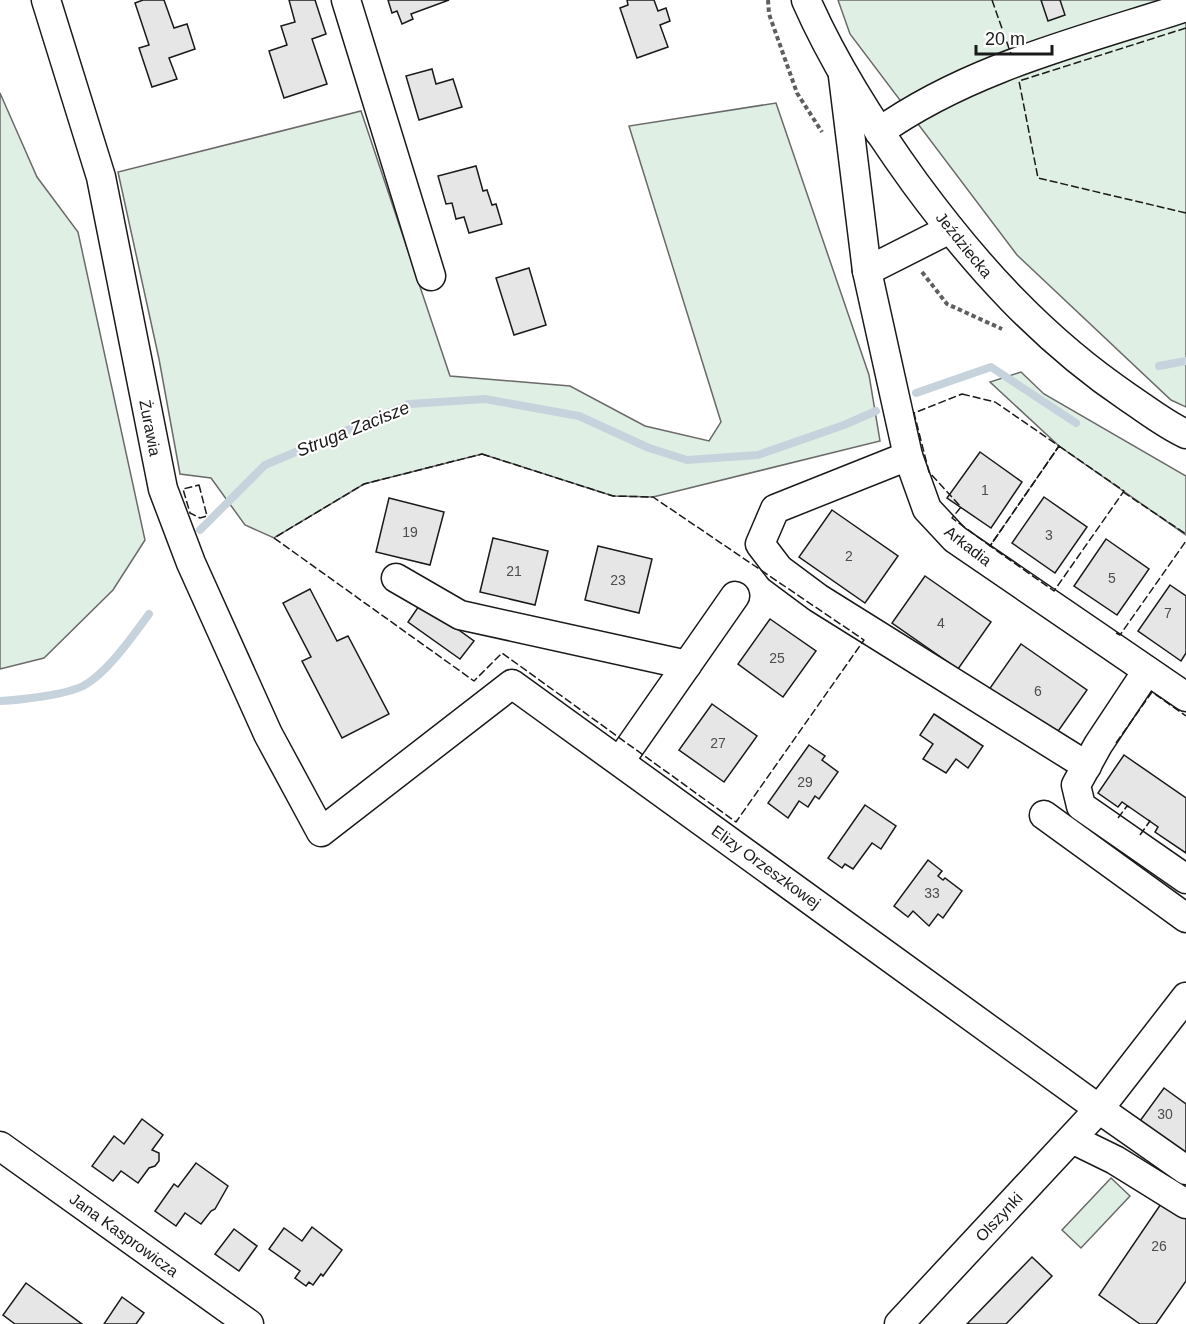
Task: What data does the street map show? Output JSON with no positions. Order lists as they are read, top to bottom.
{
  "streets": {
    "street": [
      "Jeździecka",
      "Żurawia",
      "Arkadia",
      "Elizy Orzeszkowej",
      "Olszynki",
      "Jana Kasprowicza"
    ]
  },
  "crossings": [
    ["Jeździecka", "Arkadia"],
    ["Żurawia", "Elizy Orzeszkowej"],
    ["Elizy Orzeszkowej", "Olszynki"]
  ],
  "water": ["Struga Zacisze"],
  "house_numbers": [
    "1",
    "19",
    "3",
    "2",
    "21",
    "5",
    "23",
    "7",
    "4",
    "25",
    "6",
    "27",
    "29",
    "33",
    "30",
    "26"
  ],
  "scale_bar": "20 m"
}
